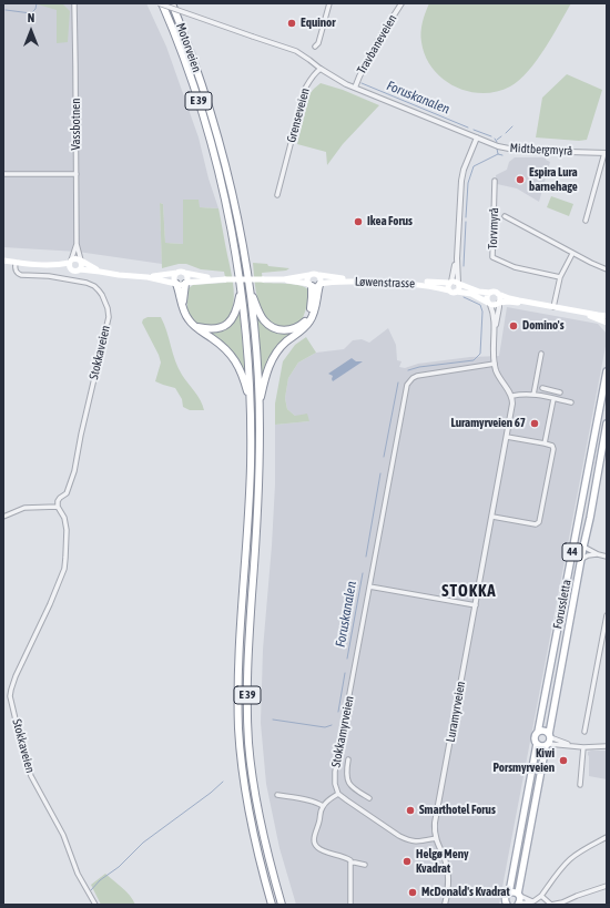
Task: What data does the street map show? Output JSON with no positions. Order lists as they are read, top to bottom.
{
  "streets": {
    "highway": ["Motorveien", "E 39"],
    "main road": ["Løwenstrasse", "44", "Forussletta"],
    "street": [
      "Travbaneveien",
      "Grenseveien",
      "Vassbotnen",
      "Midtbergmyrå",
      "Torvmyrå",
      "Stokkaveien",
      "Luramyrveien",
      "Stokkamyrveien"
    ]
  },
  "crossings": [
    ["Motorveien", "E 39"],
    ["E 39", "Løwenstrasse"],
    ["44", "Forussletta"]
  ],
  "districts": ["STOKKA"],
  "water": ["Foruskanalen"],
  "places": [
    "Equinor",
    "Espira Lura barnehage",
    "Ikea Forus",
    "Domino's",
    "Luramyrveien 67",
    "Kiwi Porsmyrveien",
    "Smarthotel Forus",
    "Helgø Meny Kvadrat",
    "McDonald's Kvadrat"
  ],
  "north": "top"
}
